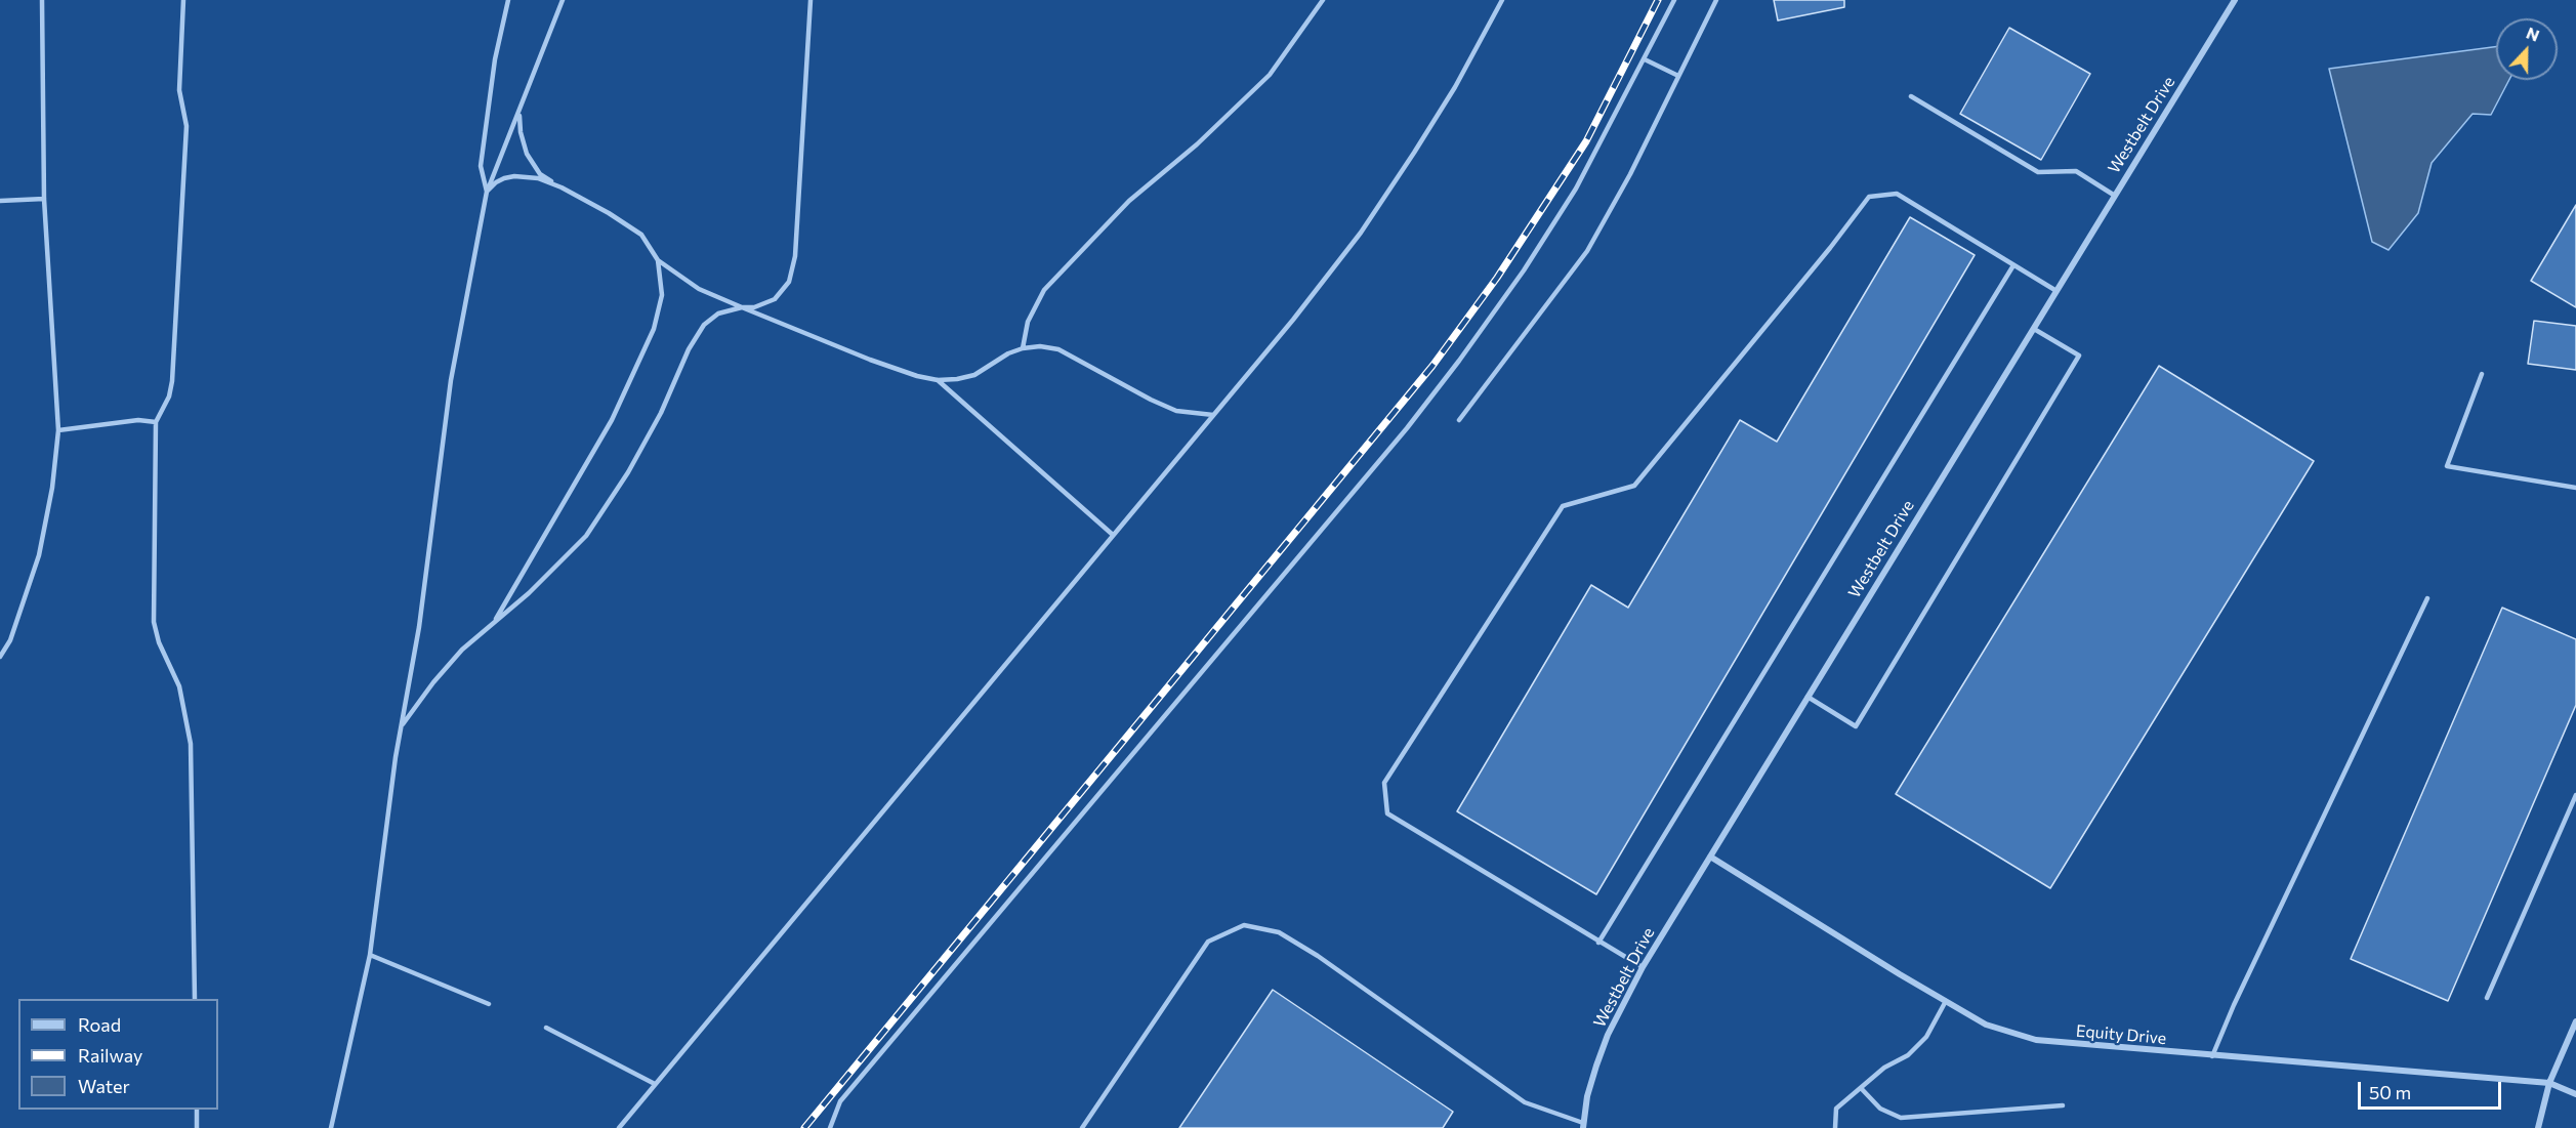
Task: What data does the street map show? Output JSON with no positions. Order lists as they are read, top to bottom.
{
  "streets": {
    "street": ["Westbelt Drive", "Equity Drive"]
  },
  "crossings": [
    ["Westbelt Drive", "Equity Drive"]
  ],
  "legend": ["Road", "Railway", "Water"],
  "scale_bar": "50 m",
  "north": "top"
}
